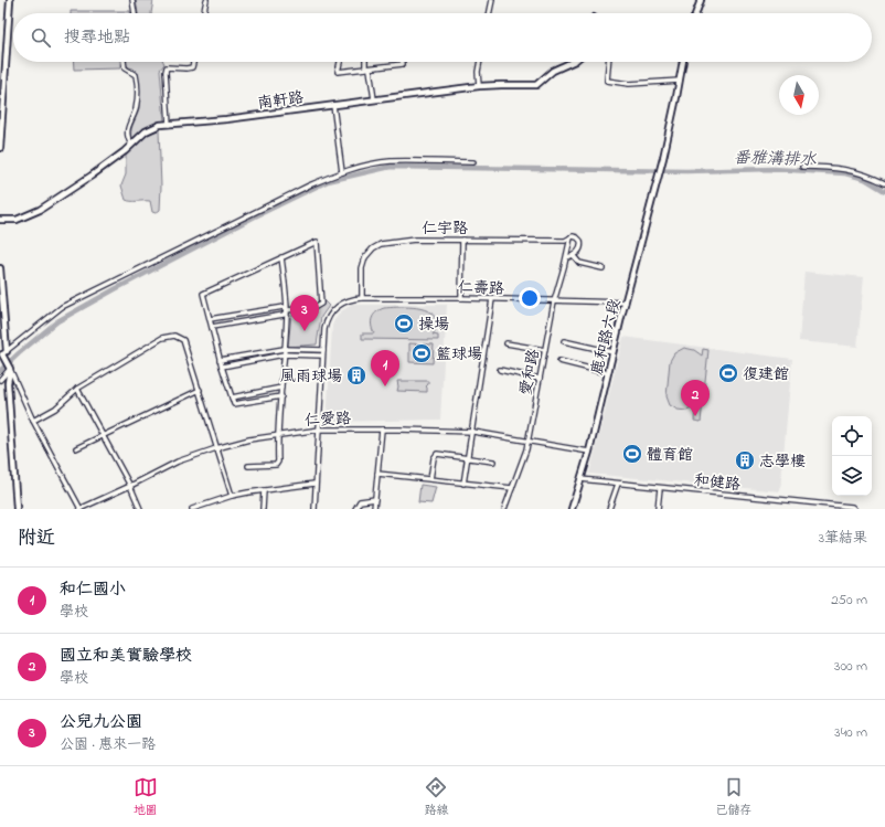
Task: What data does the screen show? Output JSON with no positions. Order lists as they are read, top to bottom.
{
  "streets": {
    "street": [
      "南軒路",
      "仁宇路",
      "仁壽路",
      "鹿和路六段",
      "愛和路",
      "仁愛路",
      "和健路"
    ]
  },
  "crossings": [
    ["仁宇路", "仁壽路"],
    ["仁宇路", "愛和路"],
    ["仁壽路", "鹿和路六段"],
    ["仁壽路", "愛和路"],
    ["仁壽路", "仁愛路"],
    ["鹿和路六段", "仁愛路"],
    ["鹿和路六段", "和健路"],
    ["愛和路", "仁愛路"]
  ],
  "water": ["番雅溝排水"],
  "places": {
    "sports": [
      "操場",
      "籃球場",
      "復建館",
      "體育館"
    ],
    "building": ["風雨球場", "志學樓"]
  },
  "north": "bottom",
  "page": {
    "search": "搜尋地點",
    "pins": ["3", "1", "2"],
    "heading": ["附近", "3筆結果"],
    "list": [
      {
        "mark": "1",
        "name": "和仁國小",
        "note": "學校",
        "value": "250 m"
      },
      {
        "mark": "2",
        "name": "國立和美實驗學校",
        "note": "學校",
        "value": "300 m"
      },
      {
        "mark": "3",
        "name": "公兒九公園",
        "note": "公園 · 惠來一路",
        "value": "340 m"
      }
    ],
    "nav": ["地圖", "路線", "已儲存"]
  }
}
